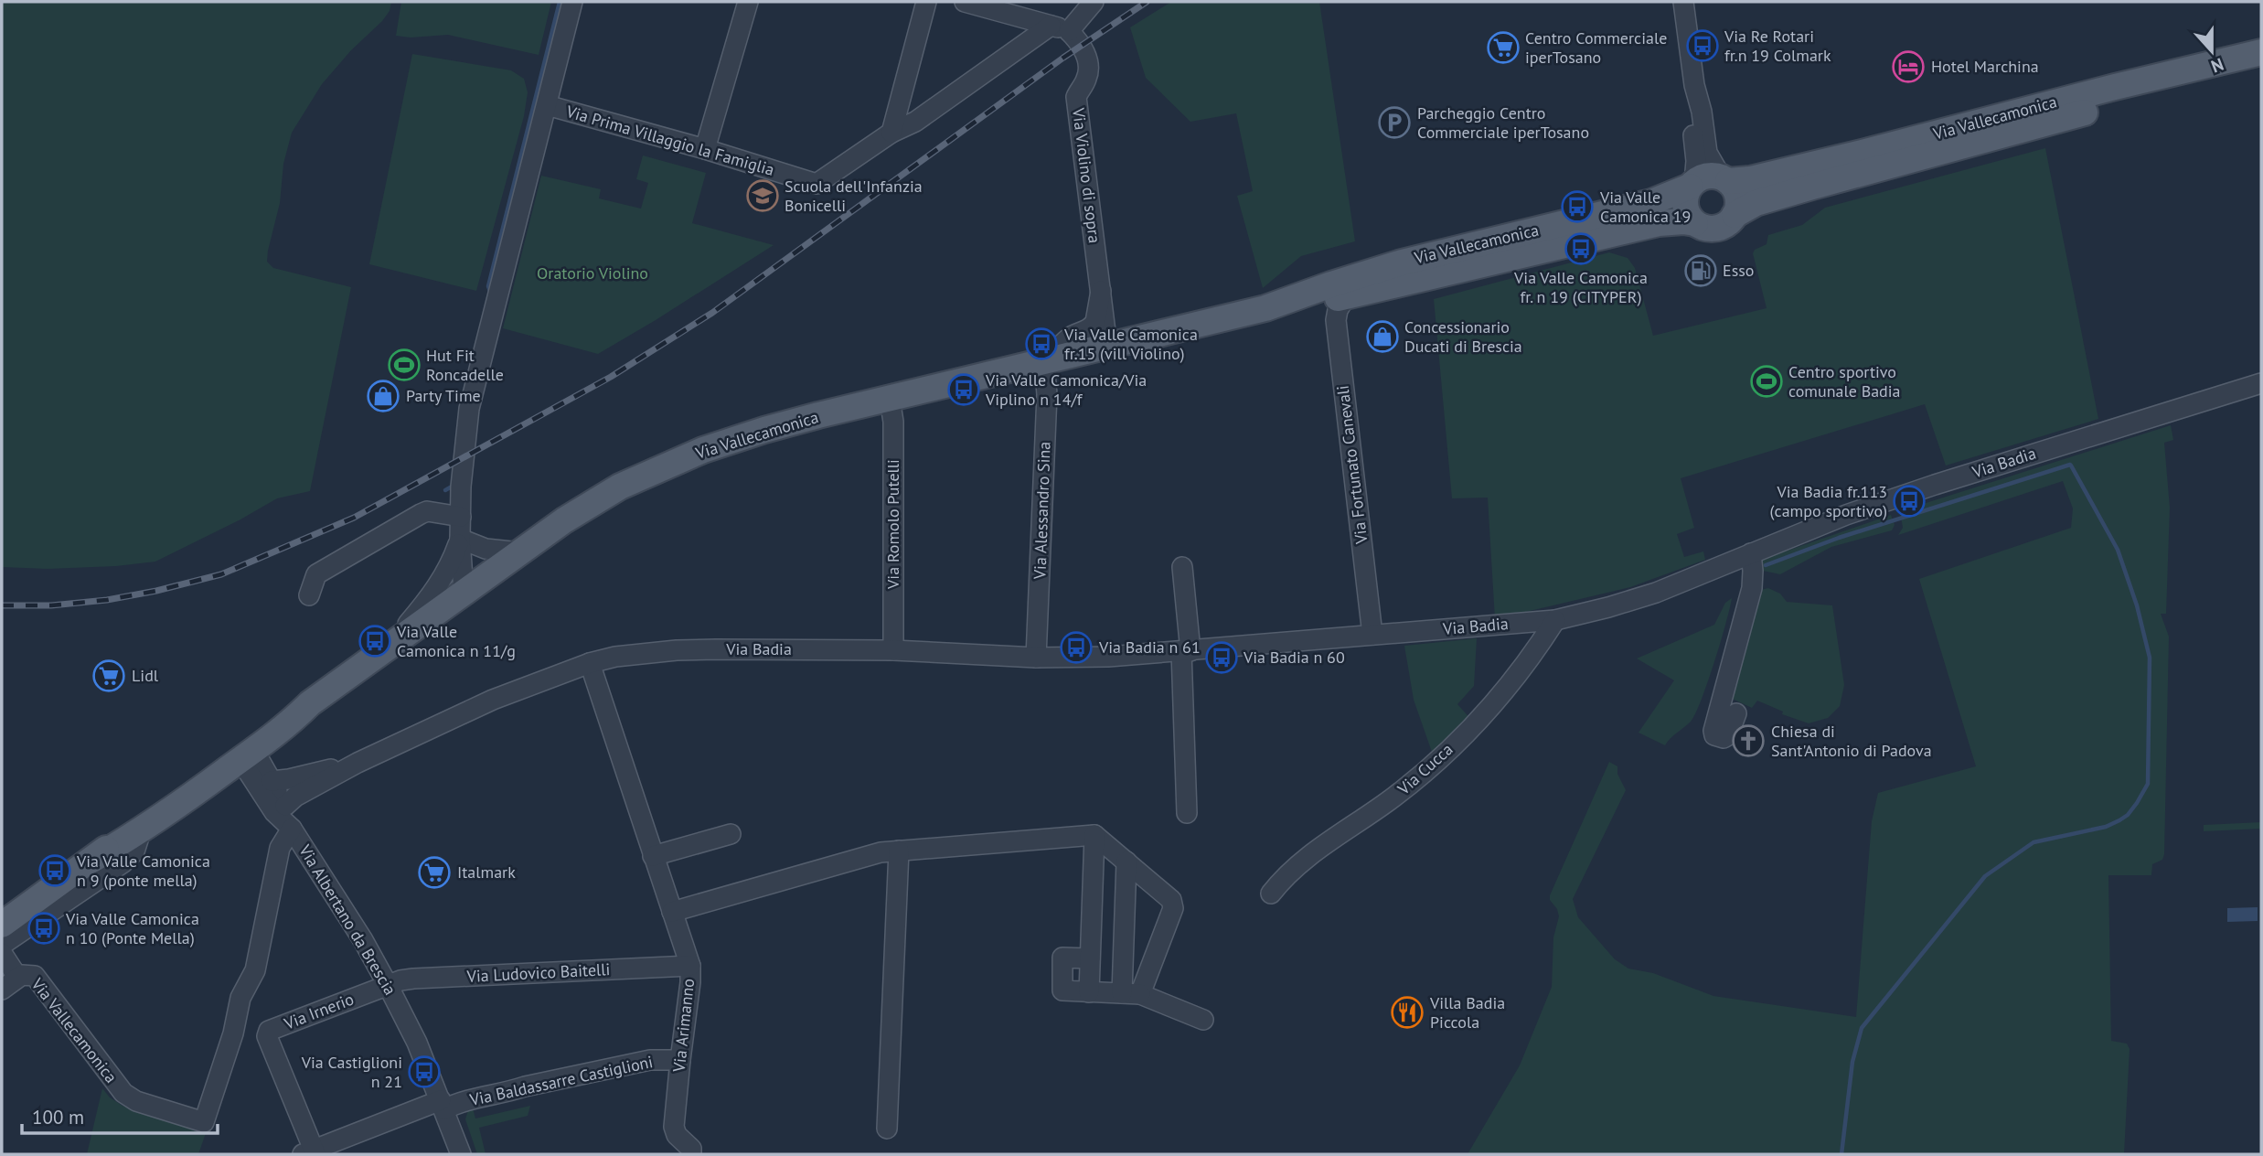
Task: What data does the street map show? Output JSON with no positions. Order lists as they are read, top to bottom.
{
  "streets": {
    "main road": ["Via Vallecamonica"],
    "street": [
      "Via Prima Villaggio la Famiglia",
      "Via Violino di sopra",
      "Via Badia",
      "Via Fortunato Canevali",
      "Via Alessandro Sina",
      "Via Romolo Putelli",
      "Via Cucca",
      "Via Albertano da Brescia",
      "Via Ludovico Baitelli",
      "Via Irnerio",
      "Via Arimanno",
      "Via Baldassarre Castiglioni"
    ]
  },
  "crossings": [
    ["Via Vallecamonica", "Via Violino di sopra"],
    ["Via Vallecamonica", "Via Fortunato Canevali"],
    ["Via Vallecamonica", "Via Alessandro Sina"],
    ["Via Vallecamonica", "Via Romolo Putelli"],
    ["Via Vallecamonica", "Via Albertano da Brescia"],
    ["Via Prima Villaggio la Famiglia", "Via Violino di sopra"],
    ["Via Violino di sopra", "Via Alessandro Sina"],
    ["Via Badia", "Via Fortunato Canevali"],
    ["Via Badia", "Via Alessandro Sina"],
    ["Via Badia", "Via Romolo Putelli"],
    ["Via Badia", "Via Cucca"],
    ["Via Badia", "Via Albertano da Brescia"],
    ["Via Badia", "Via Arimanno"],
    ["Via Albertano da Brescia", "Via Ludovico Baitelli"],
    ["Via Albertano da Brescia", "Via Irnerio"],
    ["Via Albertano da Brescia", "Via Baldassarre Castiglioni"],
    ["Via Ludovico Baitelli", "Via Irnerio"],
    ["Via Ludovico Baitelli", "Via Arimanno"],
    ["Via Irnerio", "Via Baldassarre Castiglioni"],
    ["Via Arimanno", "Via Baldassarre Castiglioni"]
  ],
  "parks": ["Oratorio Violino"],
  "places": {
    "bus stop": [
      "Via Re Rotari fr.n 19 Colmark",
      "Via Valle Camonica 19",
      "Via Valle Camonica fr. n 19 (CITYPER)",
      "Via Valle Camonica fr.15 (vill Violino)",
      "Via Valle Camonica/Via Viplino n 14/f",
      "Via Badia fr.113 (campo sportivo)",
      "Via Valle Camonica n 11/g",
      "Via Badia n 61",
      "Via Badia n 60",
      "Via Valle Camonica n 9 (ponte mella)",
      "Via Valle Camonica n 10 (Ponte Mella)",
      "Via Castiglioni n 21"
    ],
    "supermarket": ["Centro Commerciale iperTosano", "Lidl", "Italmark"],
    "hotel": ["Hotel Marchina"],
    "parking": ["Parcheggio Centro Commerciale iperTosano"],
    "school or university": ["Scuola dell'Infanzia Bonicelli"],
    "fuel station": ["Esso"],
    "shop": ["Concessionario Ducati di Brescia", "Party Time"],
    "sports": ["Hut Fit Roncadelle", "Centro sportivo comunale Badia"],
    "church": ["Chiesa di Sant'Antonio di Padova"],
    "restaurant": ["Villa Badia Piccola"]
  },
  "scale_bar": "100 m",
  "north": "bottom"
}
